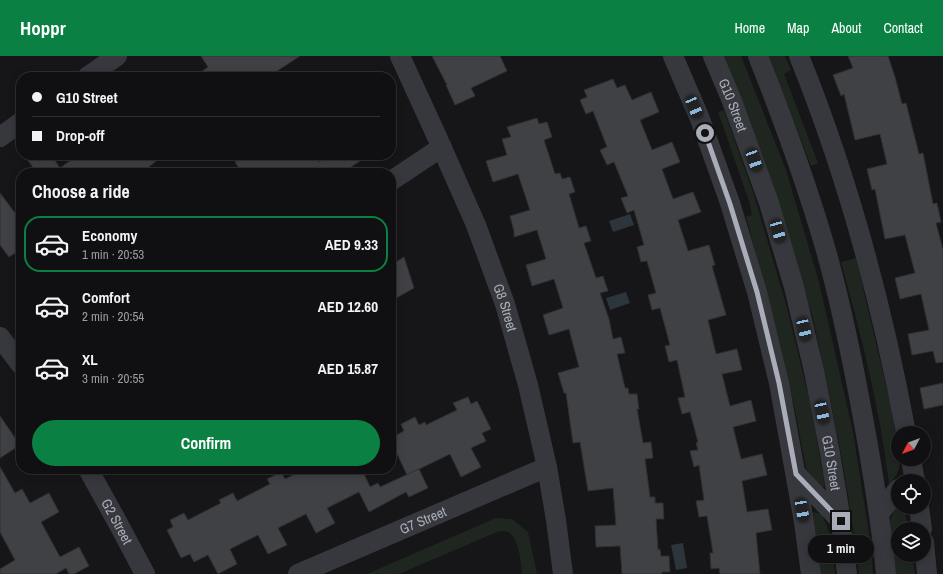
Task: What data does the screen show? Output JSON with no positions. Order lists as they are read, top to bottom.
{
  "streets": {
    "street": [
      "G10 Street",
      "G8 Street",
      "G7 Street",
      "G2 Street"
    ]
  },
  "crossings": [
    ["G8 Street", "G7 Street"]
  ],
  "north": "bottom left",
  "page": {
    "header": "Hoppr",
    "nav": [
      "Home",
      "Map",
      "About",
      "Contact"
    ],
    "banner": ["G10 Street", "Drop-off"],
    "heading": "Choose a ride",
    "list": [
      {
        "name": "Economy",
        "note": "1 min · 20:53",
        "value": "AED 9.33"
      },
      {
        "name": "Comfort",
        "note": "2 min · 20:54",
        "value": "AED 12.60"
      },
      {
        "name": "XL",
        "note": "3 min · 20:55",
        "value": "AED 15.87"
      }
    ],
    "buttons": "Confirm",
    "bubble": "1 min"
  }
}
